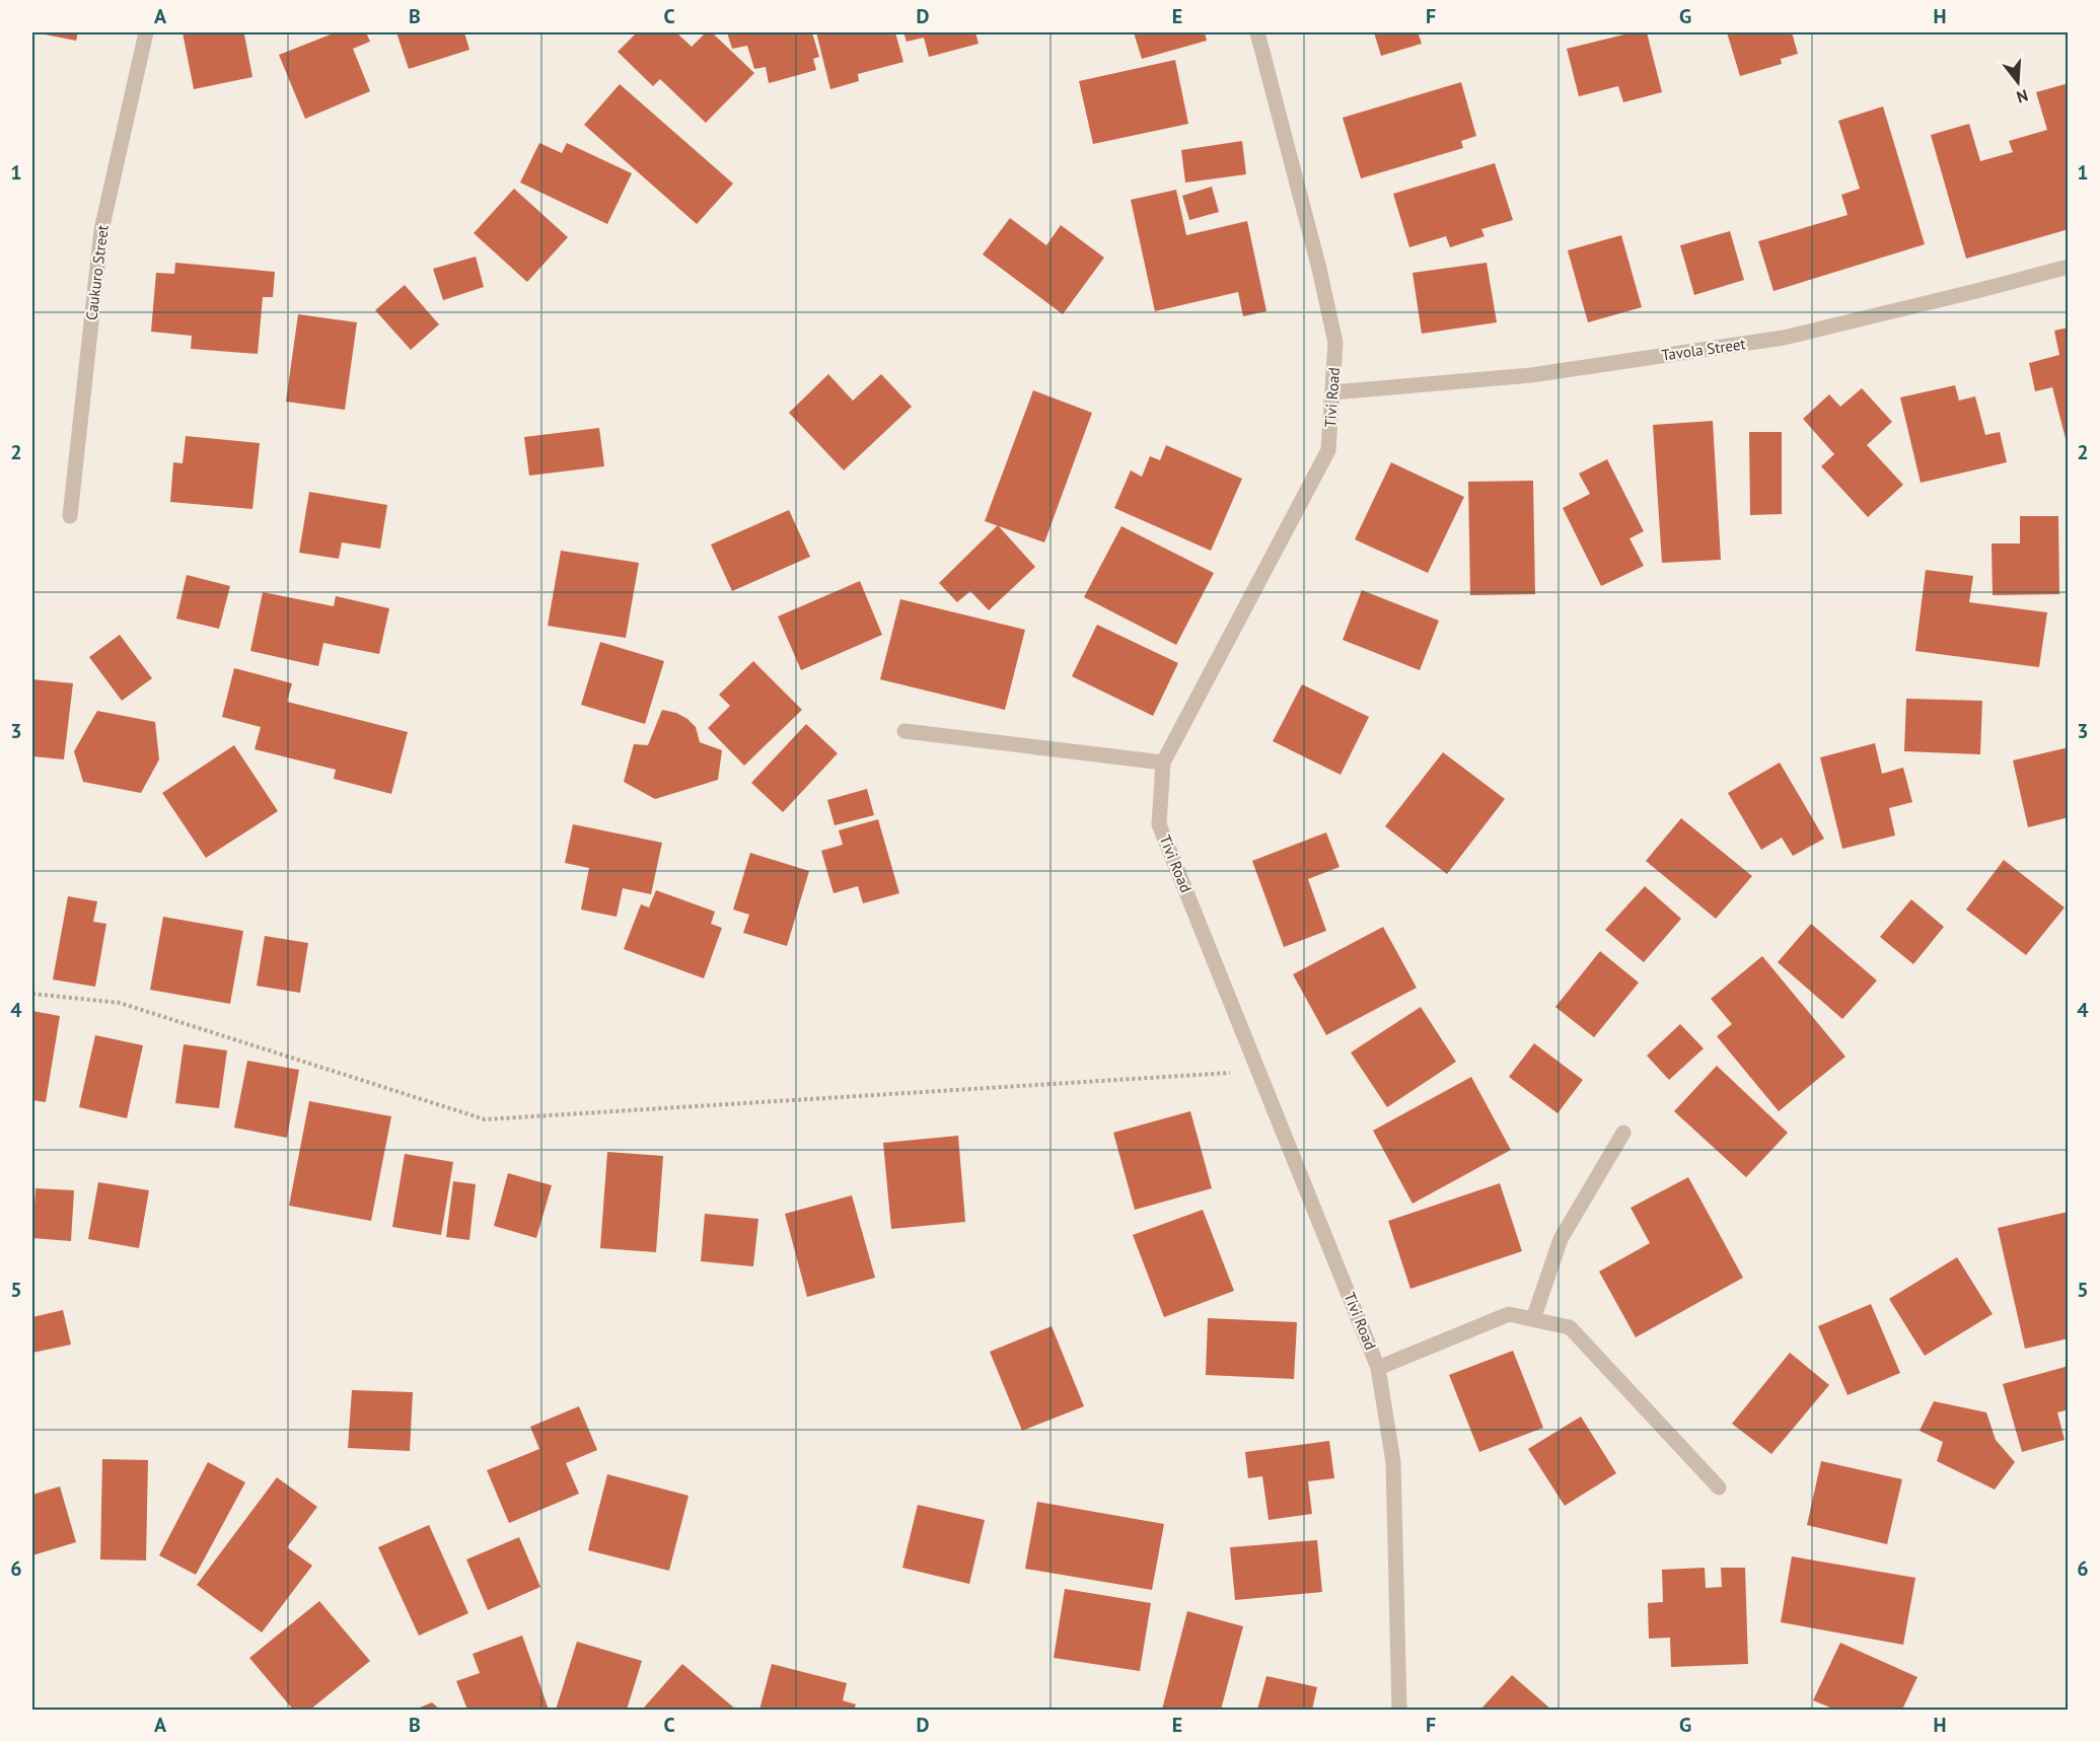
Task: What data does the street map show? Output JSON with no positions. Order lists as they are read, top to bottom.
{
  "streets": {
    "street": ["Caukuro Street", "Tavola Street", "Tivi Road"]
  },
  "crossings": [
    ["Tavola Street", "Tivi Road"]
  ],
  "north": "bottom",
  "grid": {
    "columns": [
      "A",
      "B",
      "C",
      "D",
      "E",
      "F",
      "G",
      "H"
    ],
    "rows": [
      "1",
      "2",
      "3",
      "4",
      "5",
      "6"
    ]
  }
}
